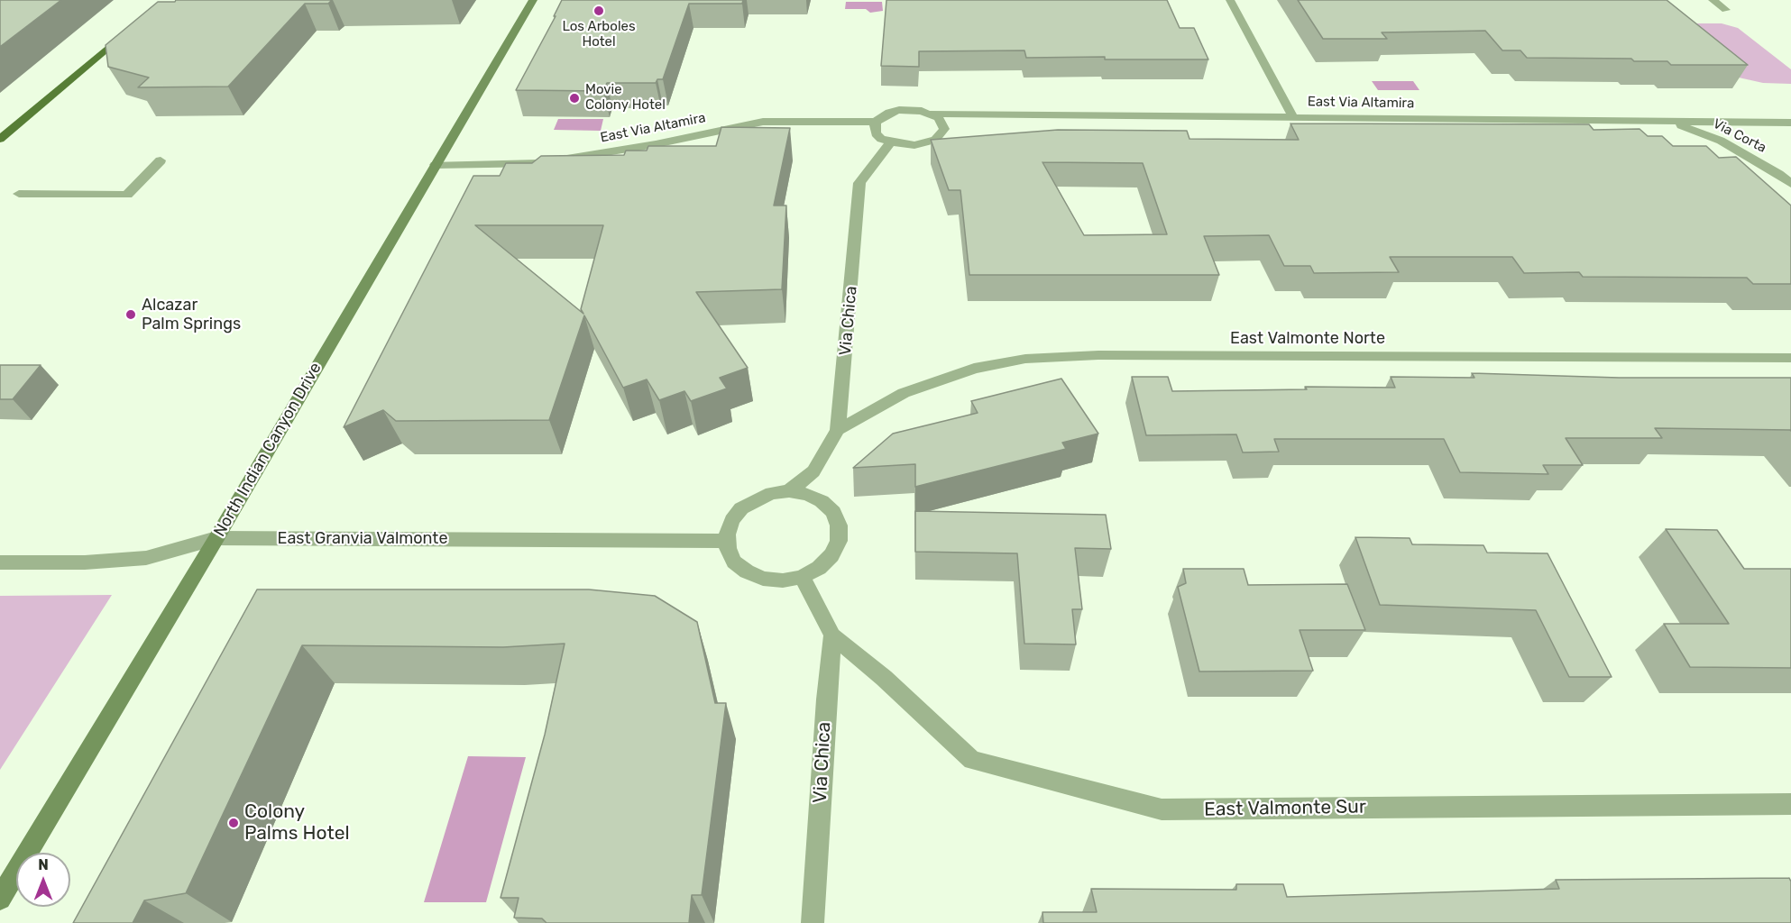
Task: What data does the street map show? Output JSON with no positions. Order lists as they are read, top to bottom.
{
  "streets": {
    "main road": ["North Indian Canyon Drive"],
    "street": [
      "East Via Altamira",
      "Via Corta",
      "Via Chica",
      "East Valmonte Norte",
      "East Granvia Valmonte",
      "East Valmonte Sur"
    ]
  },
  "crossings": [
    ["East Via Altamira", "Via Corta"],
    ["East Via Altamira", "North Indian Canyon Drive"],
    ["Via Chica", "East Valmonte Norte"],
    ["Via Chica", "East Granvia Valmonte"],
    ["Via Chica", "East Valmonte Sur"],
    ["North Indian Canyon Drive", "East Granvia Valmonte"]
  ],
  "places": [
    "Los Arboles Hotel",
    "Movie Colony Hotel",
    "Alcazar Palm Springs",
    "Colony Palms Hotel"
  ],
  "north": "top"
}
